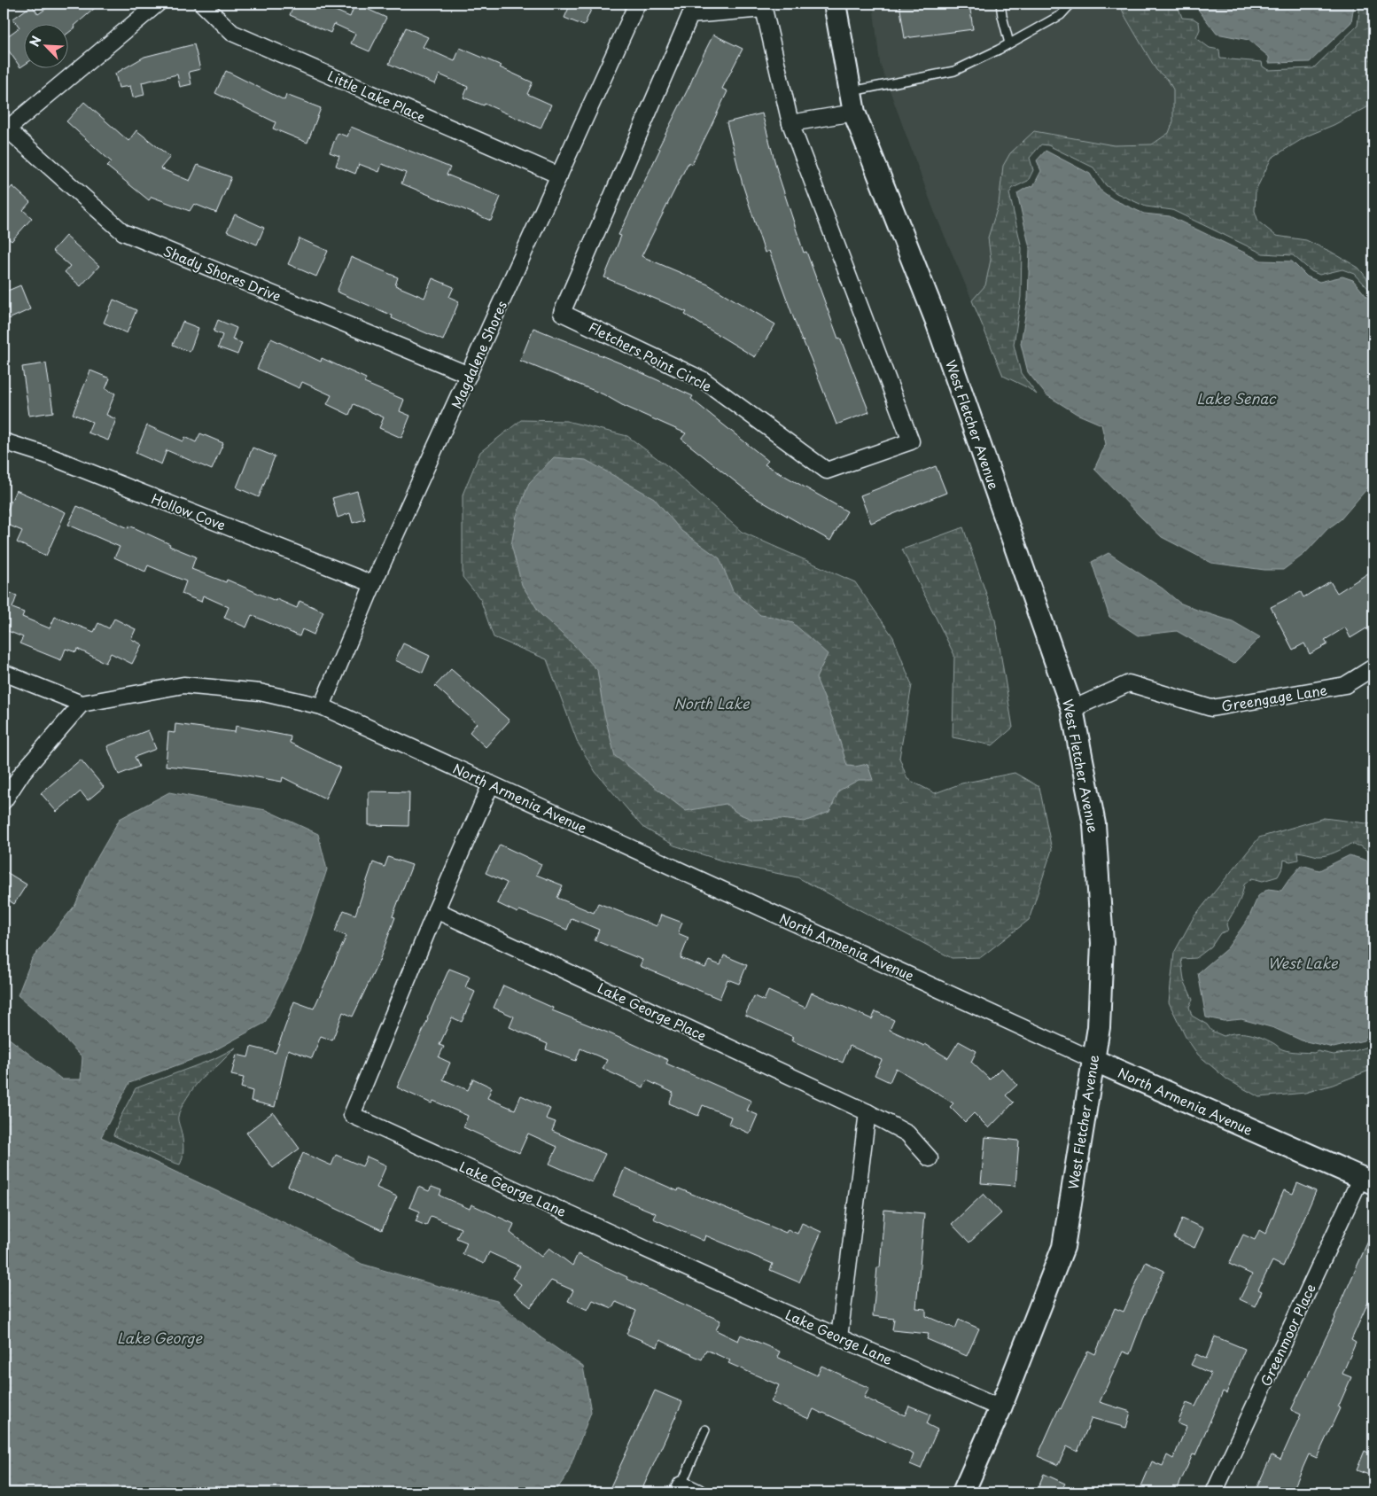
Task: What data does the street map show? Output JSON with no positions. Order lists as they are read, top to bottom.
{
  "streets": {
    "main road": ["West Fletcher Avenue", "North Armenia Avenue"],
    "street": [
      "Little Lake Place",
      "Shady Shores Drive",
      "Magdalene Shores",
      "Fletchers Point Circle",
      "Hollow Cove",
      "Greengage Lane",
      "Lake George Place",
      "Lake George Lane",
      "Greenmoor Place"
    ]
  },
  "crossings": [
    ["Little Lake Place", "Magdalene Shores"],
    ["Shady Shores Drive", "Magdalene Shores"],
    ["Magdalene Shores", "Hollow Cove"],
    ["Magdalene Shores", "North Armenia Avenue"],
    ["West Fletcher Avenue", "Greengage Lane"],
    ["West Fletcher Avenue", "North Armenia Avenue"],
    ["West Fletcher Avenue", "Lake George Lane"],
    ["North Armenia Avenue", "Lake George Lane"],
    ["North Armenia Avenue", "Greenmoor Place"],
    ["Lake George Place", "Lake George Lane"]
  ],
  "water": [
    "Lake Senac",
    "North Lake",
    "West Lake",
    "Lake George"
  ],
  "north": "top left"
}
